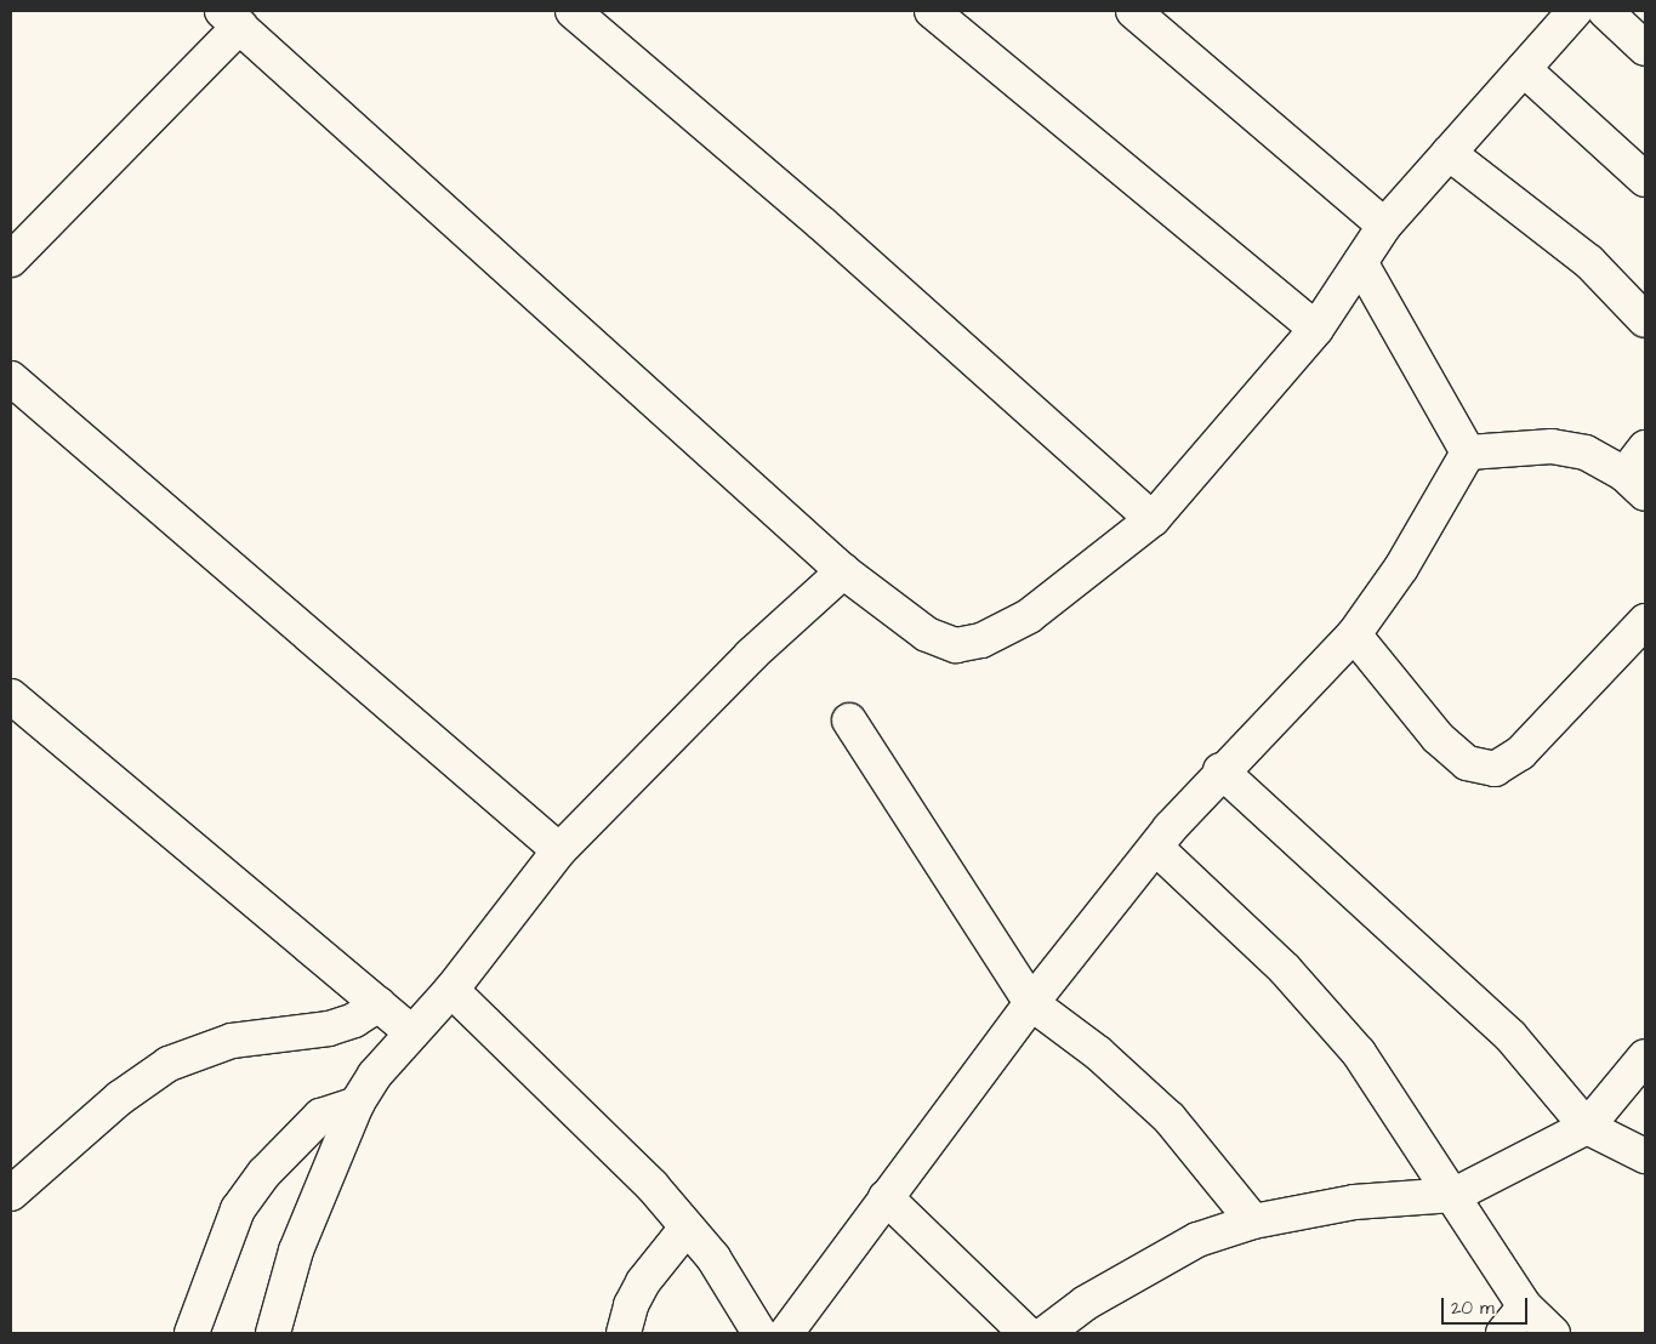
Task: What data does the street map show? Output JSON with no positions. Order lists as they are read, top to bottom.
{
  "scale_bar": "20 m"
}
